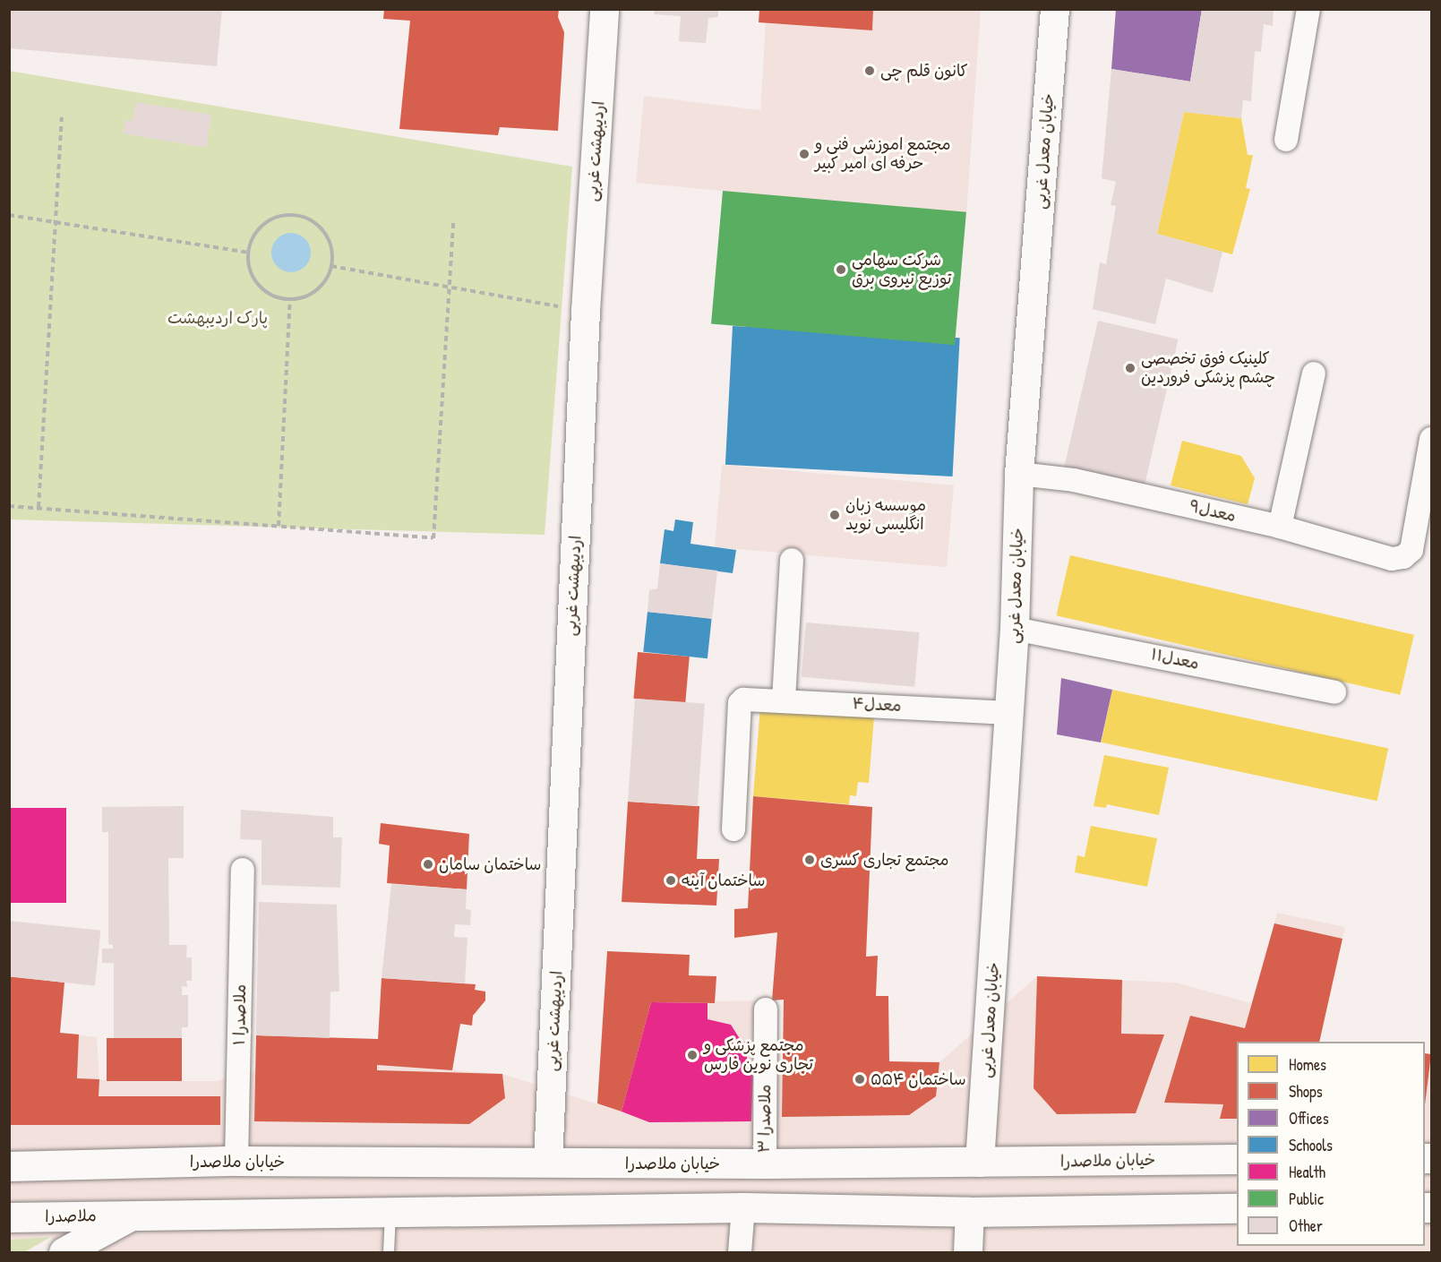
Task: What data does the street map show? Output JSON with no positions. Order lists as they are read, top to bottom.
{
  "streets": {
    "main road": ["خیابان ملاصدرا", "ملاصدرا"],
    "street": [
      "اردیبهشت غربی",
      "خیابان معدل غربی",
      "معدل۹",
      "معدل۱۱",
      "معدل۴",
      "۱ ملاصدرا",
      "۳ ملاصدرا"
    ]
  },
  "crossings": [
    ["اردیبهشت غربی", "خیابان ملاصدرا"],
    ["خیابان معدل غربی", "معدل۹"],
    ["خیابان معدل غربی", "معدل۱۱"],
    ["خیابان معدل غربی", "معدل۴"],
    ["خیابان معدل غربی", "خیابان ملاصدرا"],
    ["۱ ملاصدرا", "خیابان ملاصدرا"],
    ["۳ ملاصدرا", "خیابان ملاصدرا"]
  ],
  "parks": ["پارک اردیبهشت"],
  "places": [
    "کانون قلم چی",
    "مجتمع اموزشی فنی و حرفه ای امیر کبیر",
    "شرکت سهامی توزیع نیروی برق",
    "کلینیک فوق تخصصی چشم پزشکی فروردین",
    "موسسه زبان انگلیسی نوید",
    "مجتمع تجاری کسری",
    "ساختمان سامان",
    "ساختمان آینه",
    "مجتمع پزشکی و تجاری نوین فارس",
    "ساختمان ۵۵۴"
  ],
  "legend": [
    "Homes",
    "Shops",
    "Offices",
    "Schools",
    "Health",
    "Public",
    "Other"
  ]
}
